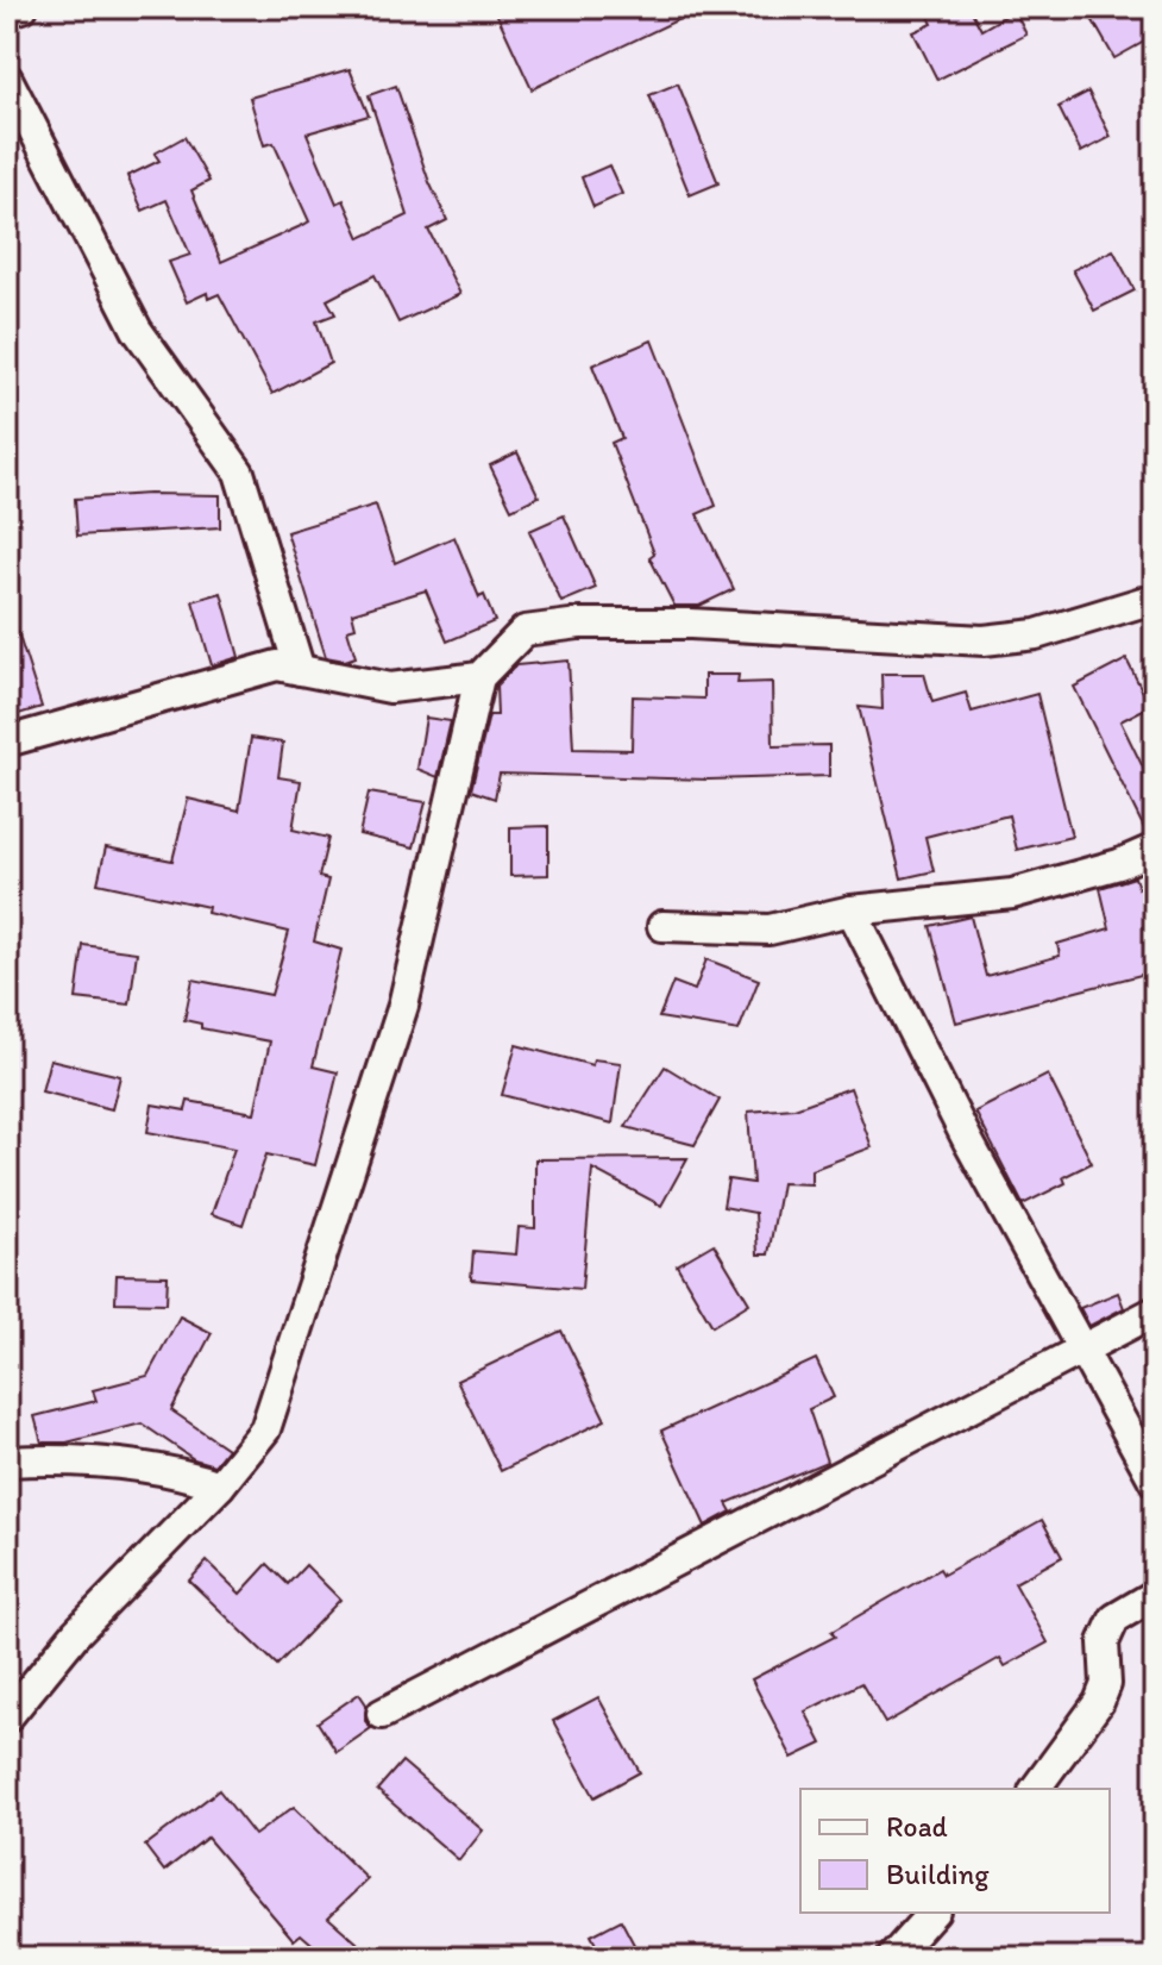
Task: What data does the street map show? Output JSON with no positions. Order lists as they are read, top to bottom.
{
  "legend": ["Road", "Building"]
}
